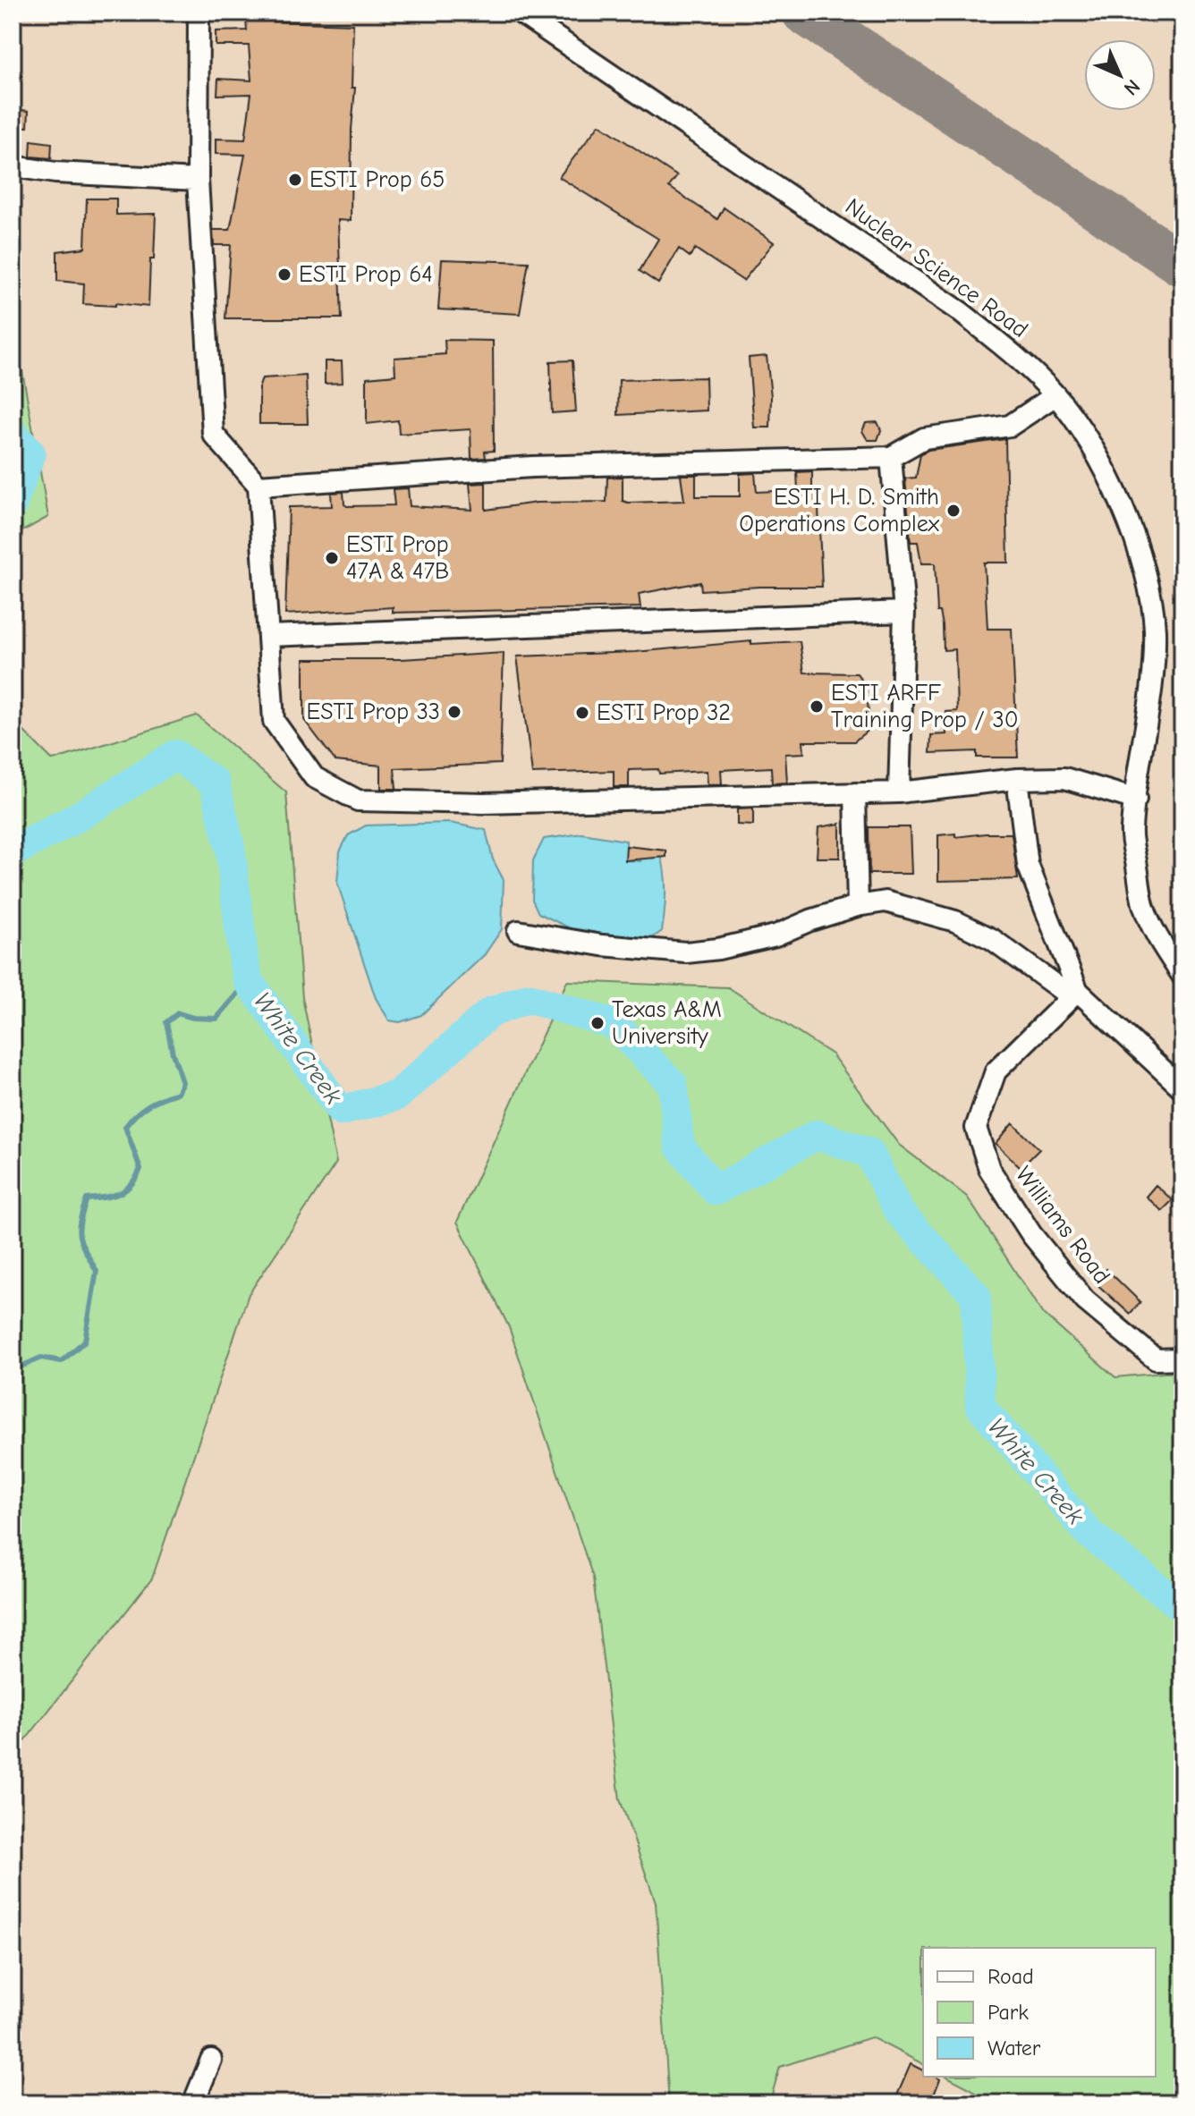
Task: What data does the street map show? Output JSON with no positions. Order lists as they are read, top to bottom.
{
  "streets": {
    "street": ["Nuclear Science Road", "Williams Road"]
  },
  "water": ["White Creek"],
  "places": [
    "ESTI Prop 65",
    "ESTI Prop 64",
    "ESTI H. D. Smith Operations Complex",
    "ESTI Prop 47A & 47B",
    "ESTI ARFF Training Prop / 30",
    "ESTI Prop 33",
    "ESTI Prop 32",
    "Texas A&M University"
  ],
  "legend": ["Road", "Park", "Water"],
  "north": "bottom right"
}
